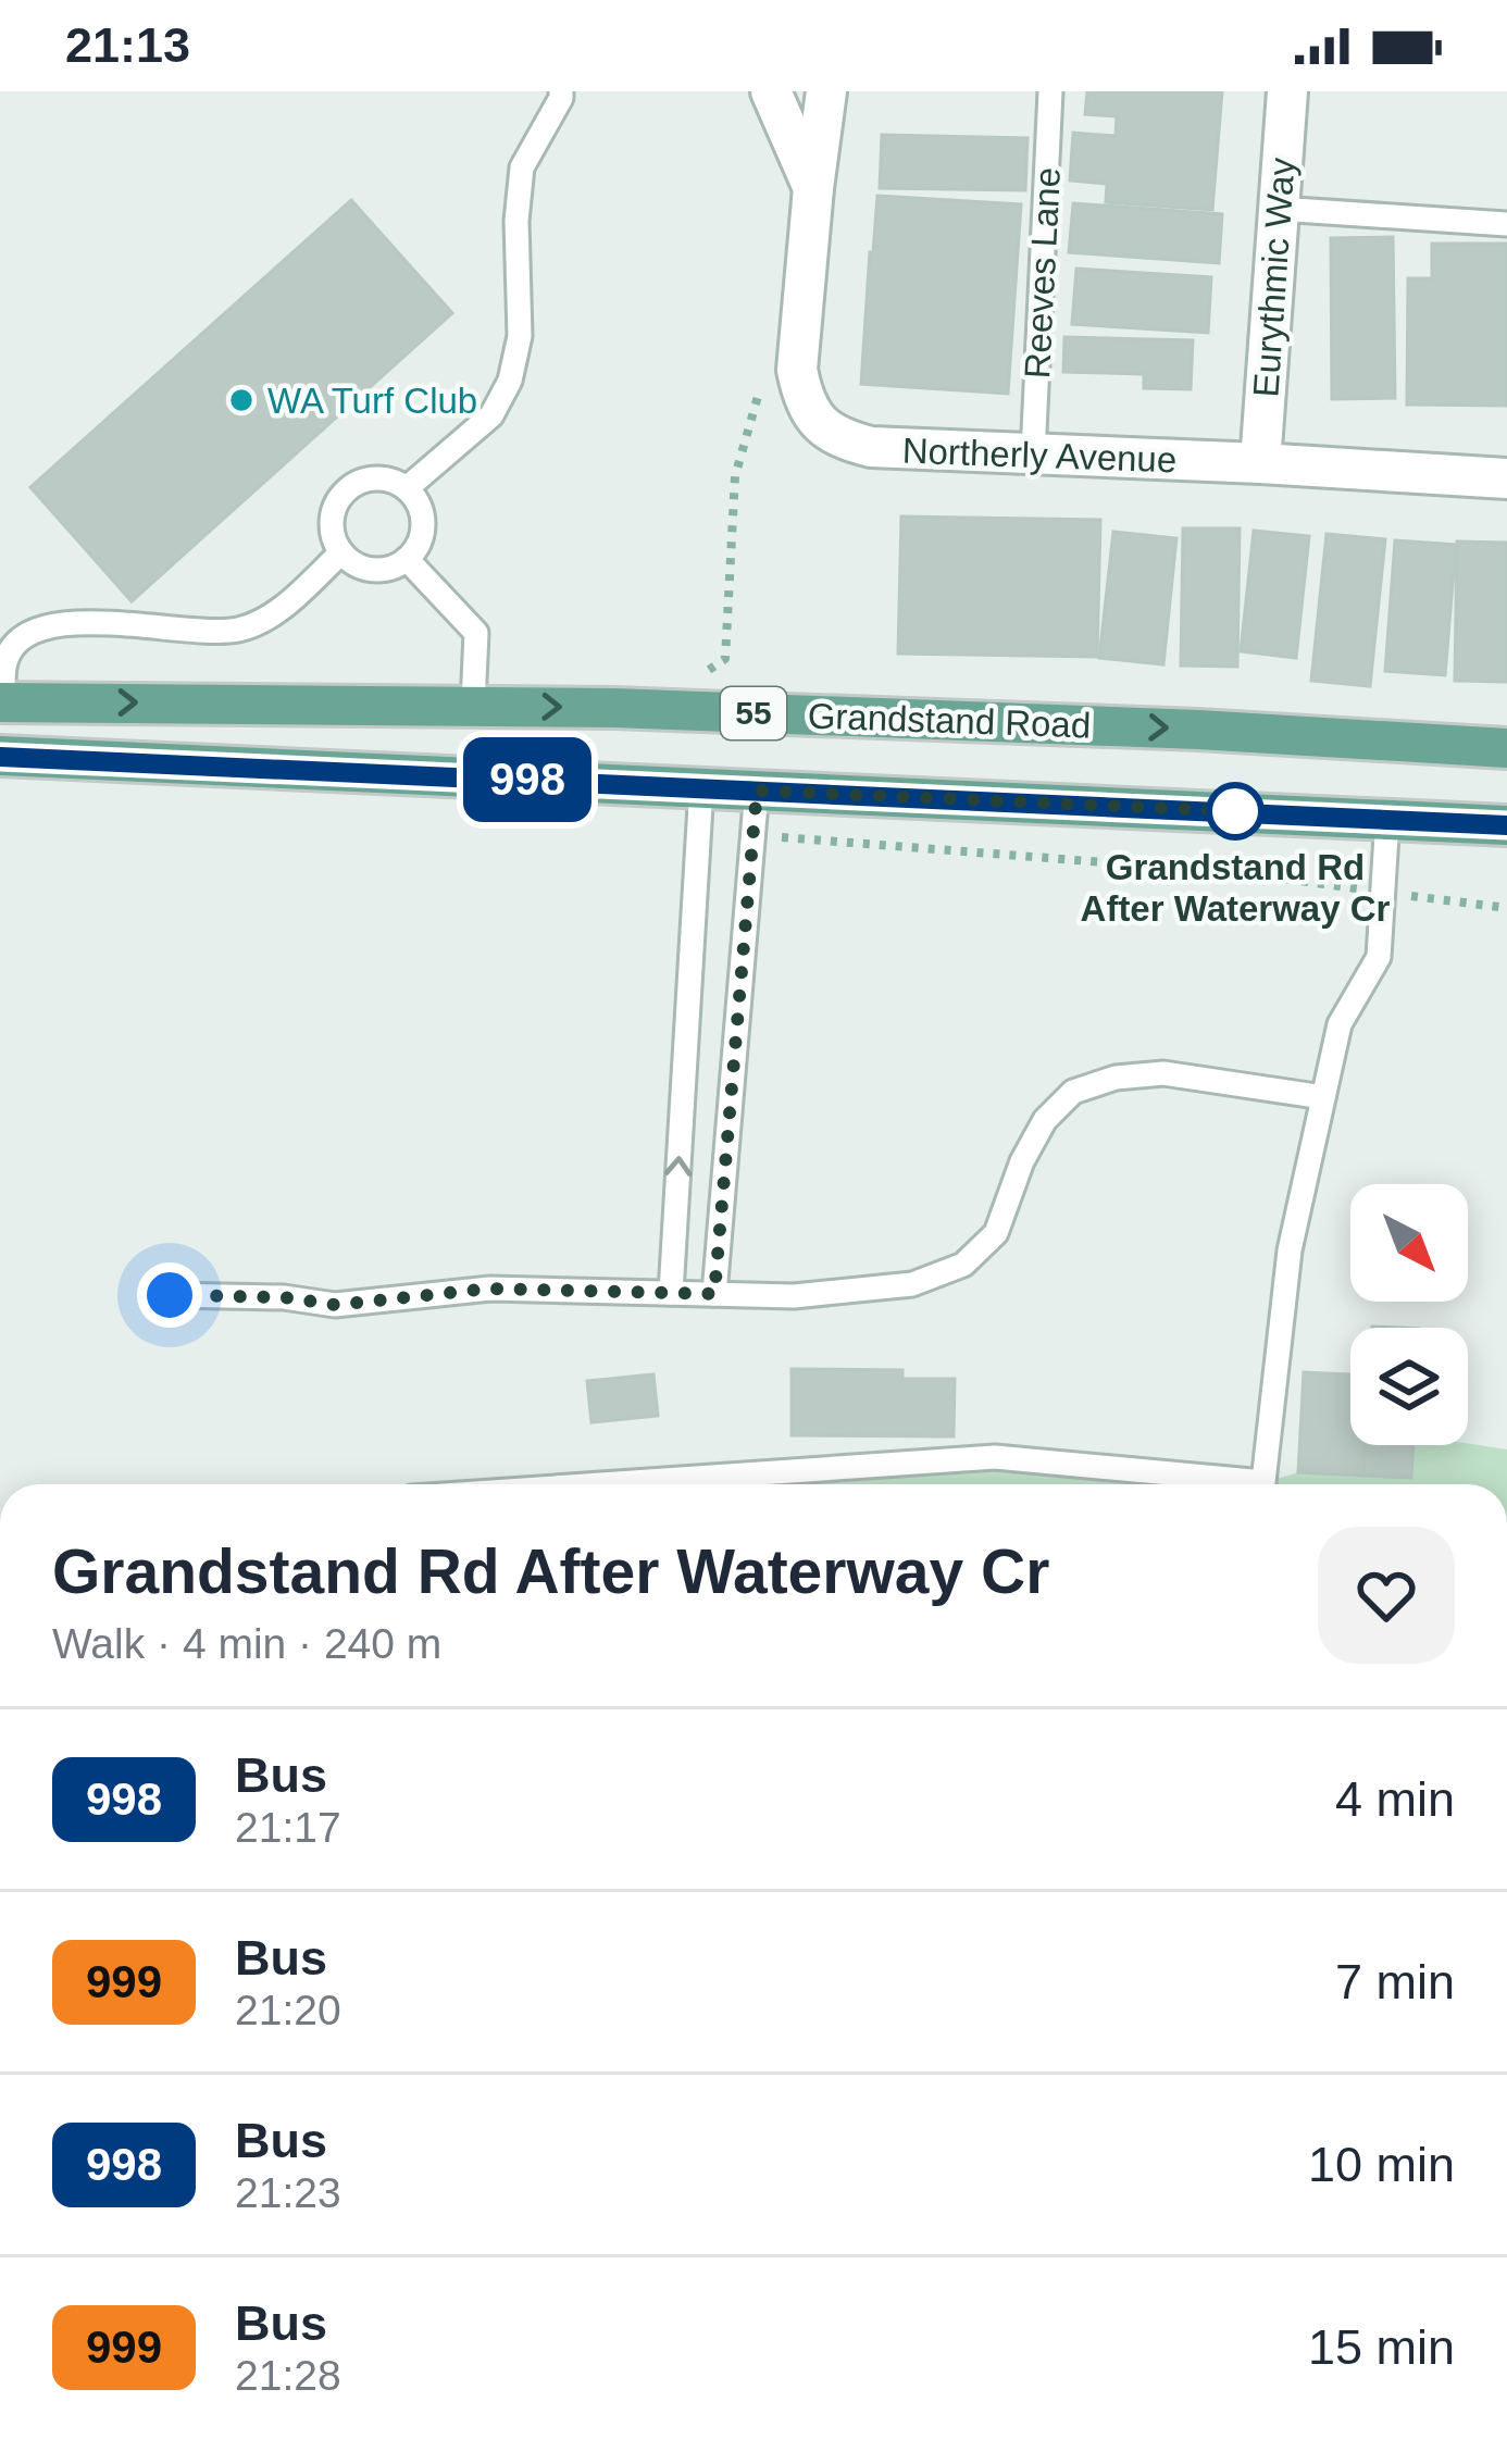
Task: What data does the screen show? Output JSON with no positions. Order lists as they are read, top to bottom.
{
  "streets": {
    "main road": ["55", "Grandstand Road"],
    "street": ["Eurythmic Way", "Northerly Avenue"],
    "lane": ["Reeves Lane"]
  },
  "crossings": [
    ["Reeves Lane", "Northerly Avenue"],
    ["Eurythmic Way", "Northerly Avenue"]
  ],
  "places": ["WA Turf Club", "Grandstand Rd After Waterway Cr"],
  "lines": ["bus line 998"],
  "north": "bottom right",
  "page": {
    "status": "21:13",
    "on_map": "998",
    "heading": ["Grandstand Rd After Waterway Cr", "Walk · 4 min · 240 m"],
    "list": [
      {
        "mark": "998",
        "name": "Bus",
        "note": "21:17",
        "value": "4 min"
      },
      {
        "mark": "999",
        "name": "Bus",
        "note": "21:20",
        "value": "7 min"
      },
      {
        "mark": "998",
        "name": "Bus",
        "note": "21:23",
        "value": "10 min"
      },
      {
        "mark": "999",
        "name": "Bus",
        "note": "21:28",
        "value": "15 min"
      }
    ]
  }
}
